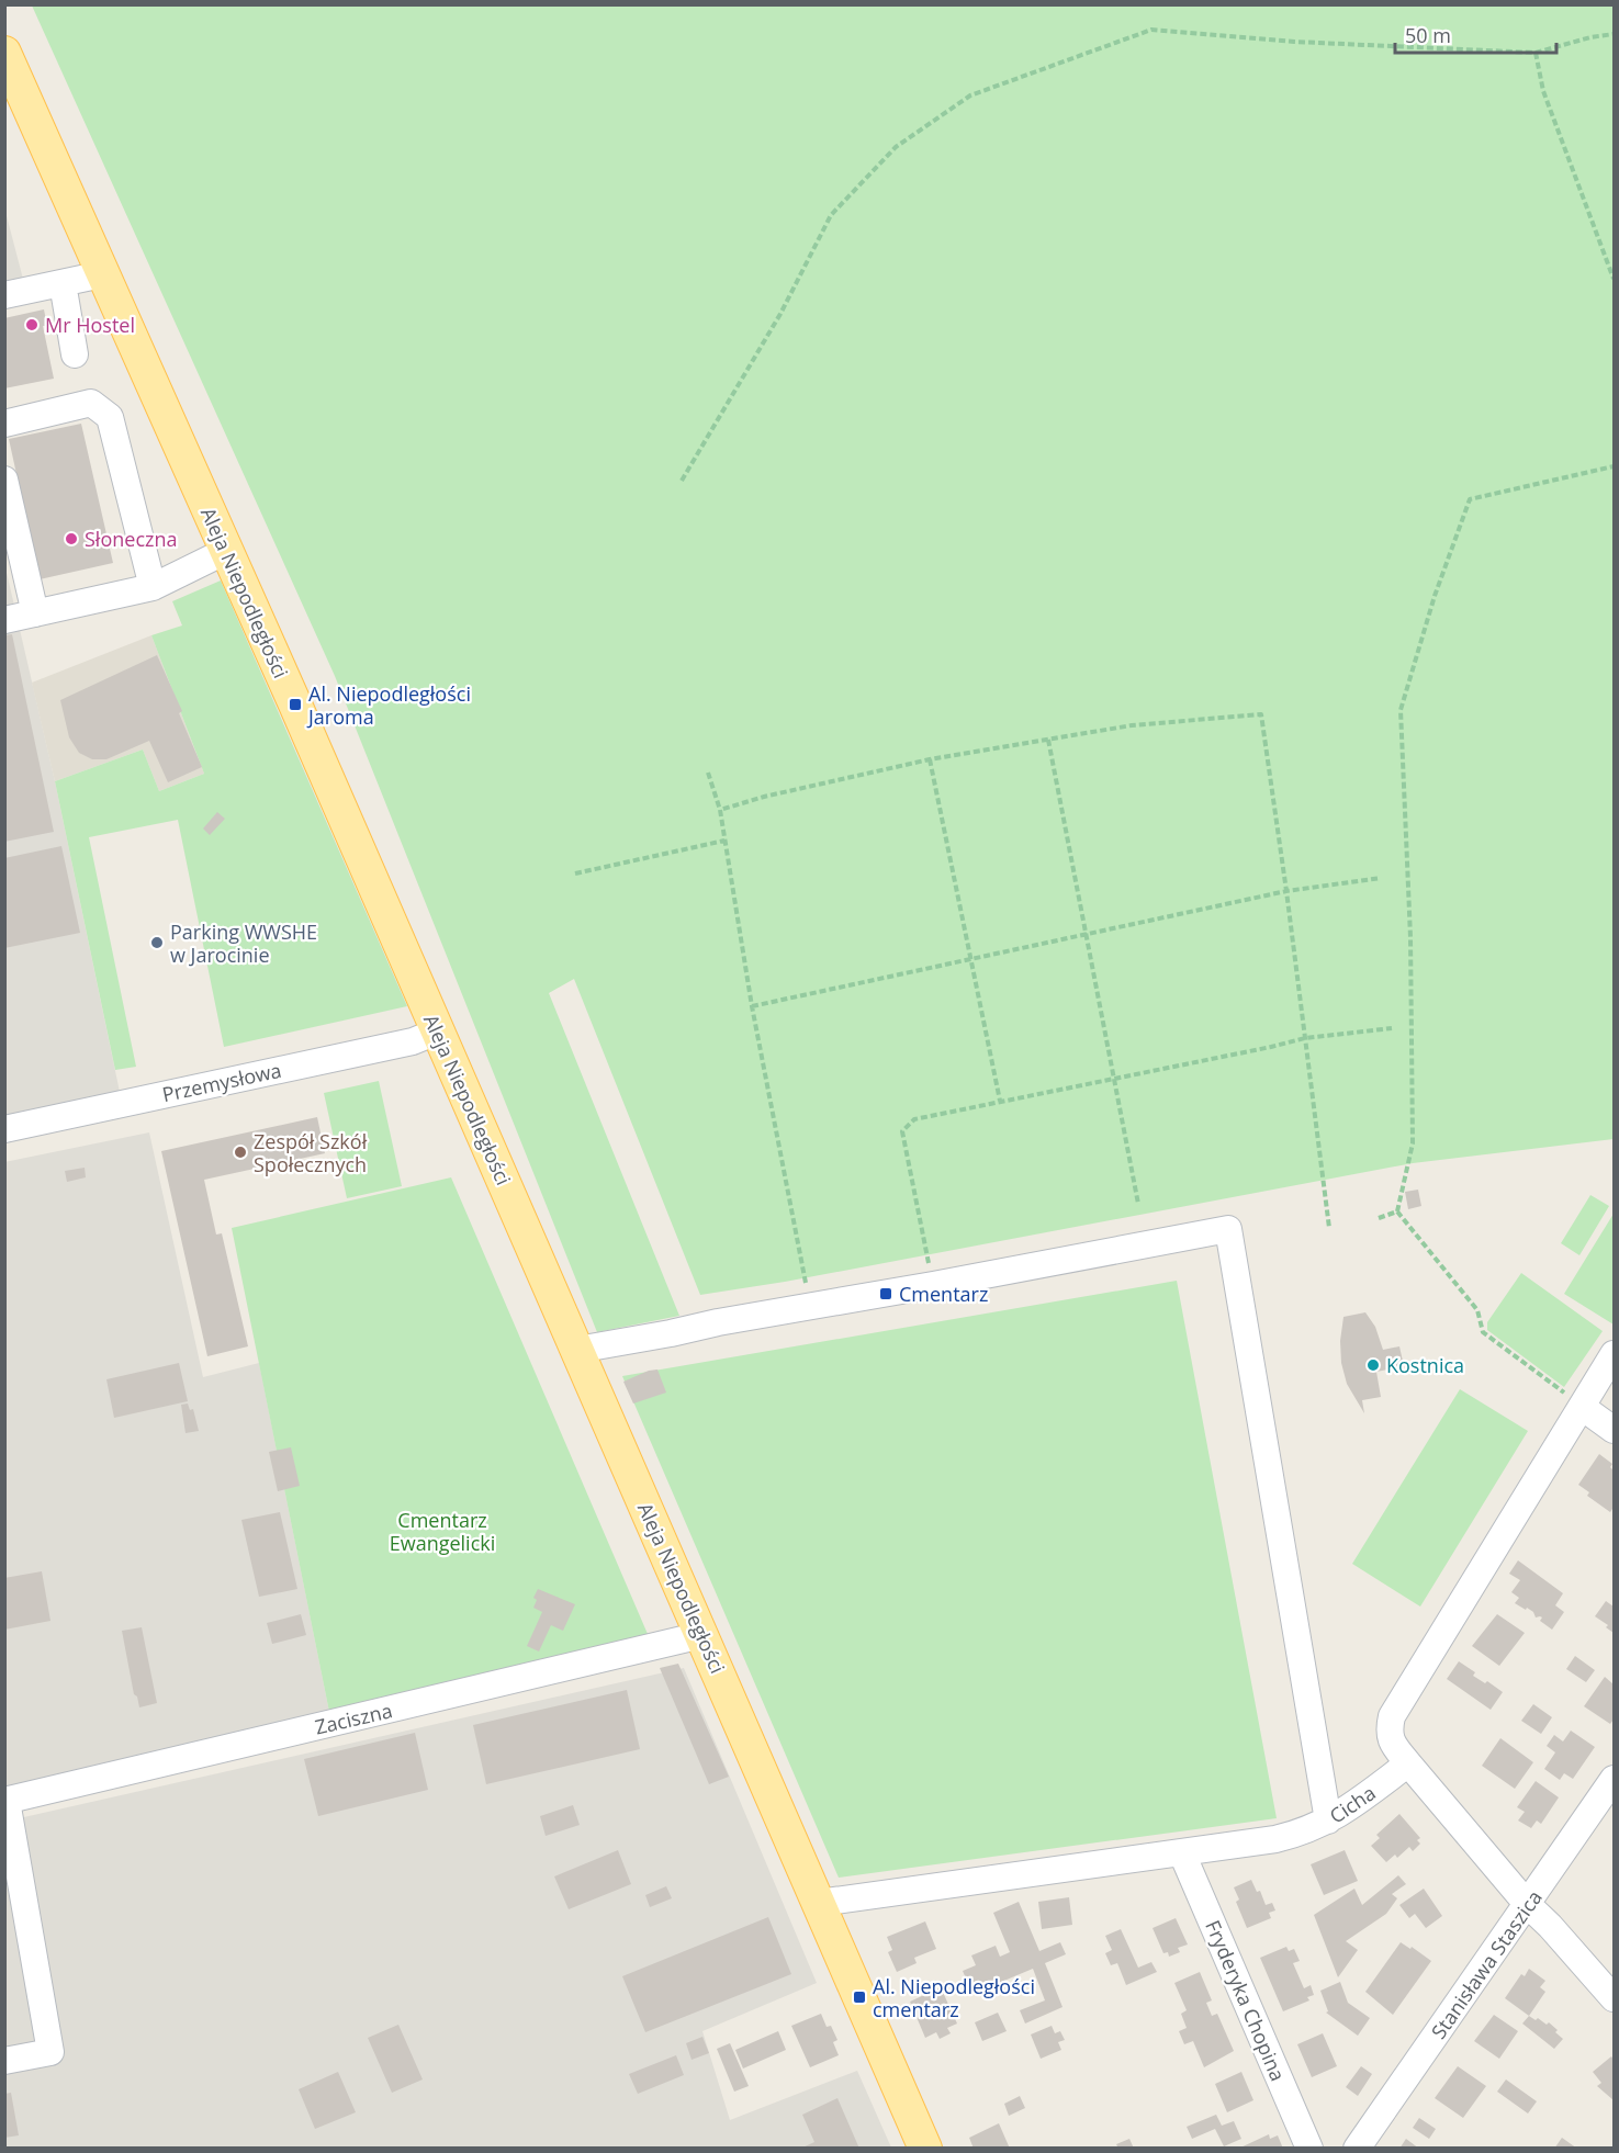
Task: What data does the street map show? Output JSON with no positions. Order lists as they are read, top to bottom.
{
  "streets": {
    "main road": ["Aleja Niepodległości"],
    "street": [
      "Przemysłowa",
      "Zaciszna",
      "Cicha",
      "Stanisława Staszica",
      "Fryderyka Chopina"
    ]
  },
  "crossings": [
    ["Aleja Niepodległości", "Przemysłowa"],
    ["Aleja Niepodległości", "Zaciszna"],
    ["Aleja Niepodległości", "Cicha"],
    ["Cicha", "Fryderyka Chopina"]
  ],
  "parks": ["Cmentarz Ewangelicki"],
  "places": {
    "other": [
      "Mr Hostel",
      "Słoneczna",
      "Parking WWSHE w Jarocinie",
      "Zespół Szkół Społecznych",
      "Kostnica"
    ],
    "transit": ["Al. Niepodległości Jaroma", "Cmentarz", "Al. Niepodległości cmentarz"]
  },
  "scale_bar": "50 m"
}
